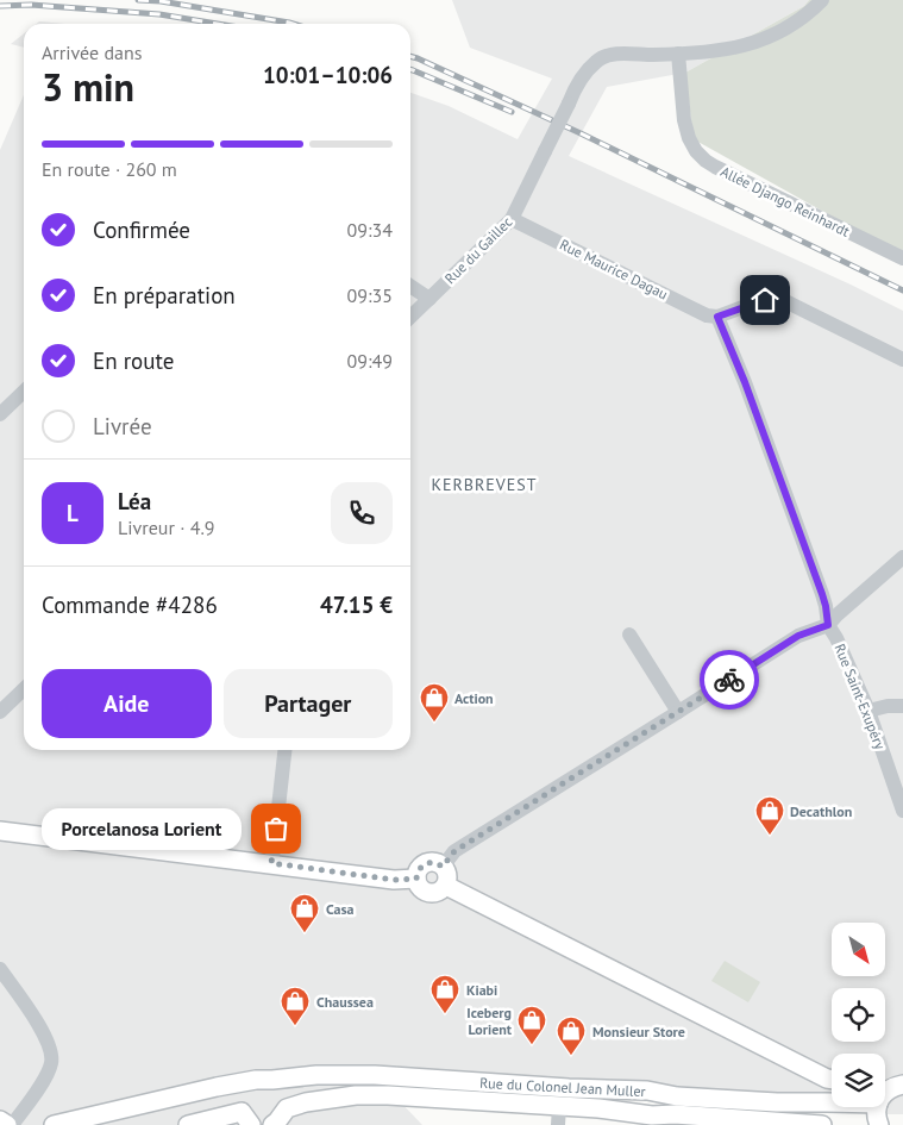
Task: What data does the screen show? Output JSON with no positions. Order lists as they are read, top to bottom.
{
  "streets": {
    "main road": ["Rue du Colonel Jean Muller"],
    "street": [
      "Allée Django Reinhardt",
      "Rue du Gaillec",
      "Rue Maurice Dagau",
      "Rue Saint-Exupéry"
    ]
  },
  "crossings": [
    ["Allée Django Reinhardt", "Rue du Gaillec"],
    ["Rue du Gaillec", "Rue Maurice Dagau"],
    ["Rue Maurice Dagau", "Rue Saint-Exupéry"]
  ],
  "districts": ["KERBREVEST"],
  "places": {
    "shop": [
      "Action",
      "Decathlon",
      "Casa",
      "Kiabi",
      "Chaussea",
      "Iceberg Lorient",
      "Monsieur Store"
    ],
    "other": ["Porcelanosa Lorient"]
  },
  "north": "bottom right",
  "page": {
    "heading": ["3 min", "Arrivée dans", "10:01–10:06"],
    "panel": [
      "Léa",
      "Livreur · 4.9",
      "Commande #4286",
      "47.15 €"
    ],
    "bar": "En route · 260 m",
    "list": [
      ["Confirmée", "09:34"],
      ["En préparation", "09:35"],
      ["En route", "09:49"],
      "Livrée"
    ],
    "round": "L",
    "buttons": ["Aide", "Partager"],
    "bubble": "Porcelanosa Lorient"
  }
}
